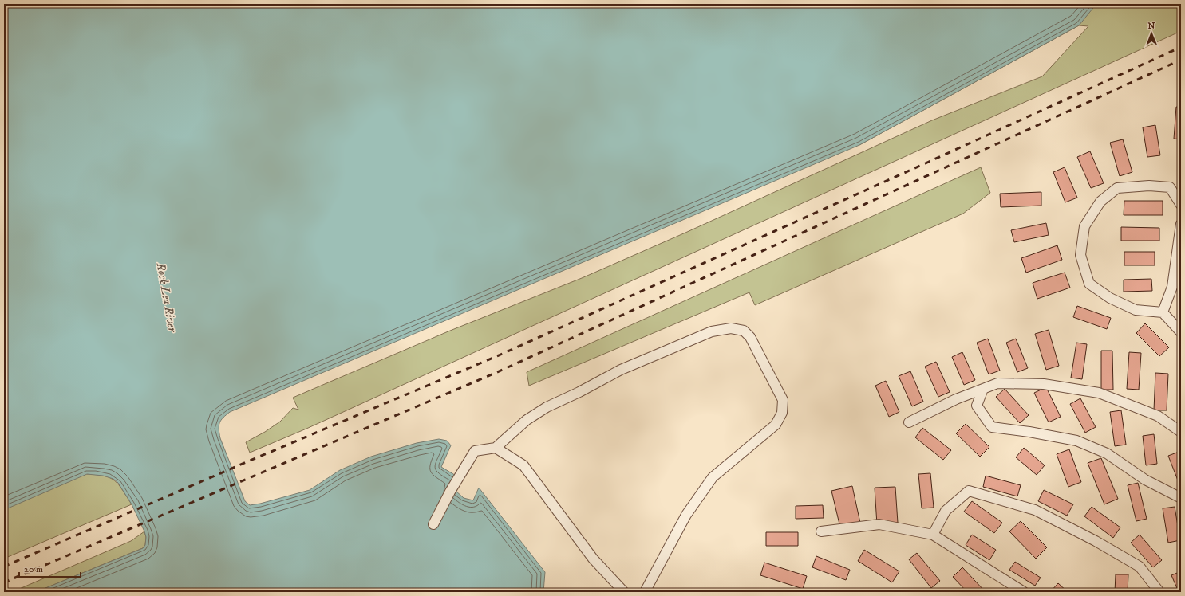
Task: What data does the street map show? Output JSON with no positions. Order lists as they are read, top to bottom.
{
  "water": ["Rock Lea River"],
  "scale_bar": "20 m",
  "north": "top"
}
